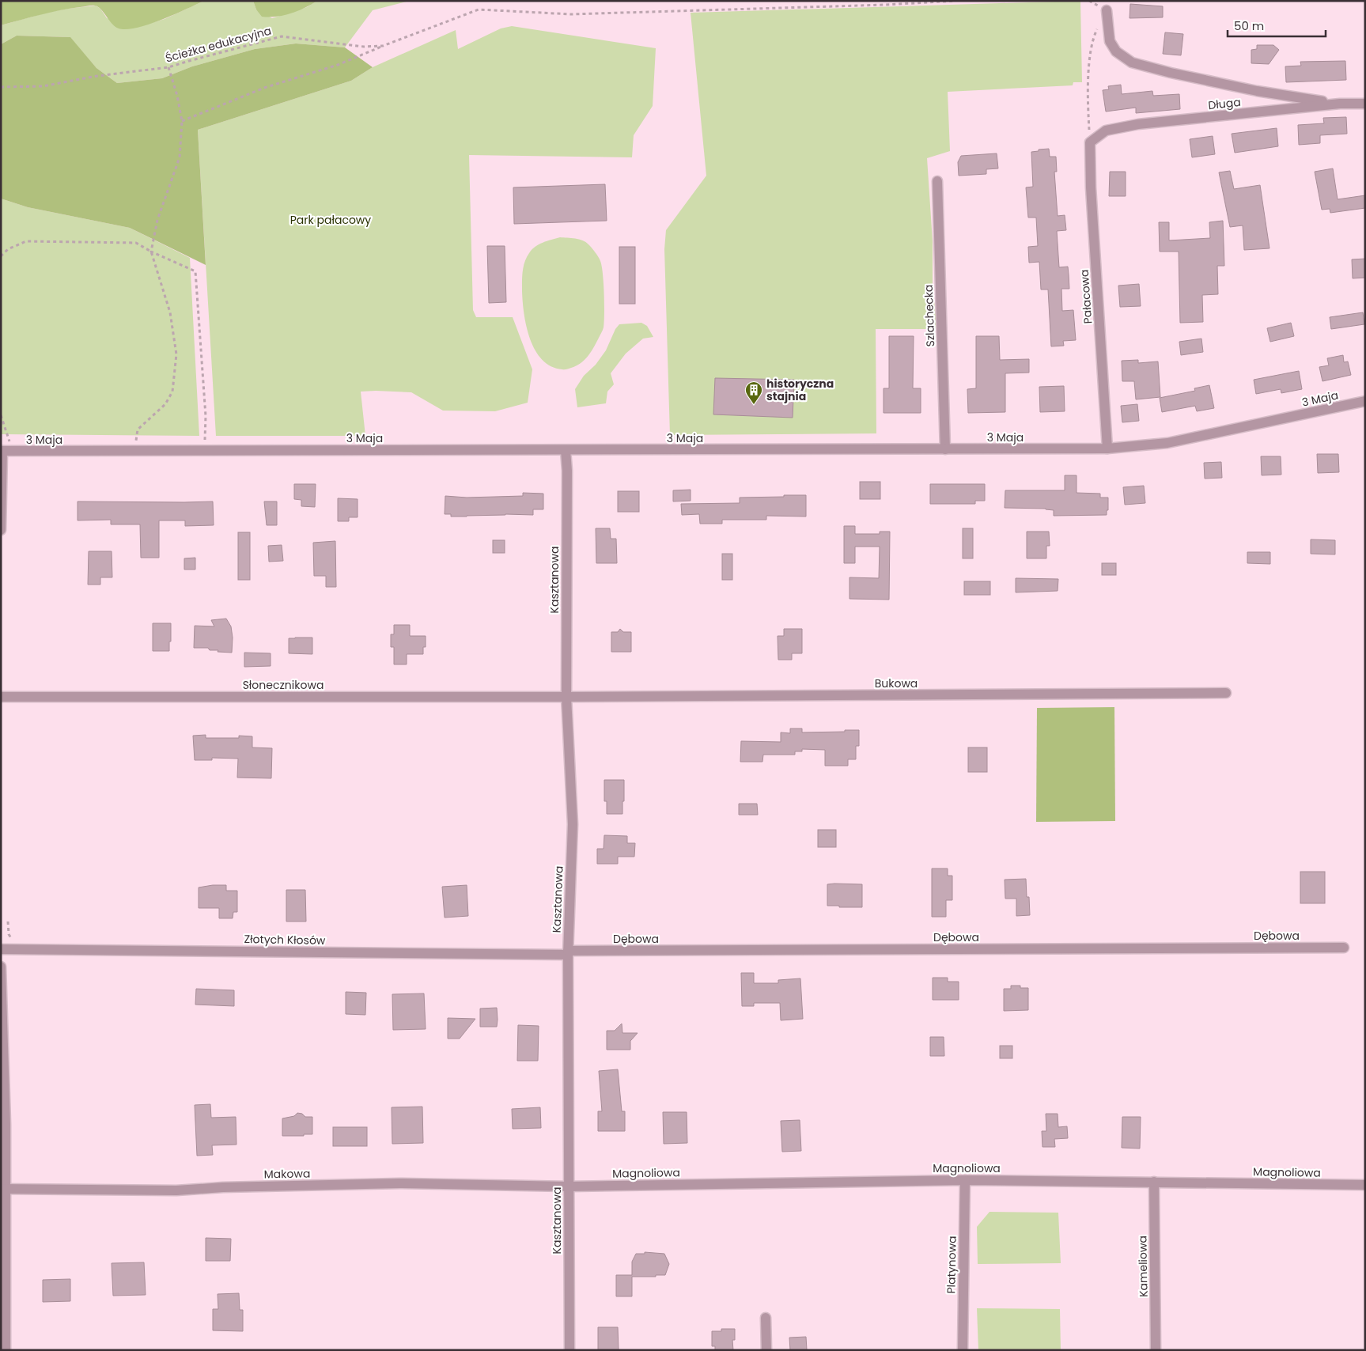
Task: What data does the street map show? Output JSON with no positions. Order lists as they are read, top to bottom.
{
  "streets": {
    "street": [
      "Długa",
      "Pałacowa",
      "Szlachecka",
      "3 Maja",
      "Kasztanowa",
      "Bukowa",
      "Słonecznikowa",
      "Dębowa",
      "Złotych Kłosów",
      "Magnoliowa",
      "Makowa",
      "Platynowa",
      "Kameliowa"
    ],
    "path": ["Ścieżka edukacyjna"]
  },
  "crossings": [
    ["Długa", "Pałacowa"],
    ["Pałacowa", "3 Maja"],
    ["Szlachecka", "3 Maja"],
    ["3 Maja", "Kasztanowa"],
    ["Kasztanowa", "Bukowa"],
    ["Kasztanowa", "Słonecznikowa"],
    ["Kasztanowa", "Dębowa"],
    ["Kasztanowa", "Złotych Kłosów"],
    ["Kasztanowa", "Magnoliowa"],
    ["Kasztanowa", "Makowa"],
    ["Bukowa", "Słonecznikowa"],
    ["Dębowa", "Złotych Kłosów"],
    ["Magnoliowa", "Makowa"],
    ["Magnoliowa", "Platynowa"],
    ["Magnoliowa", "Kameliowa"]
  ],
  "parks": ["Park pałacowy"],
  "places": {
    "building": ["historyczna stajnia"]
  },
  "scale_bar": "50 m"
}
